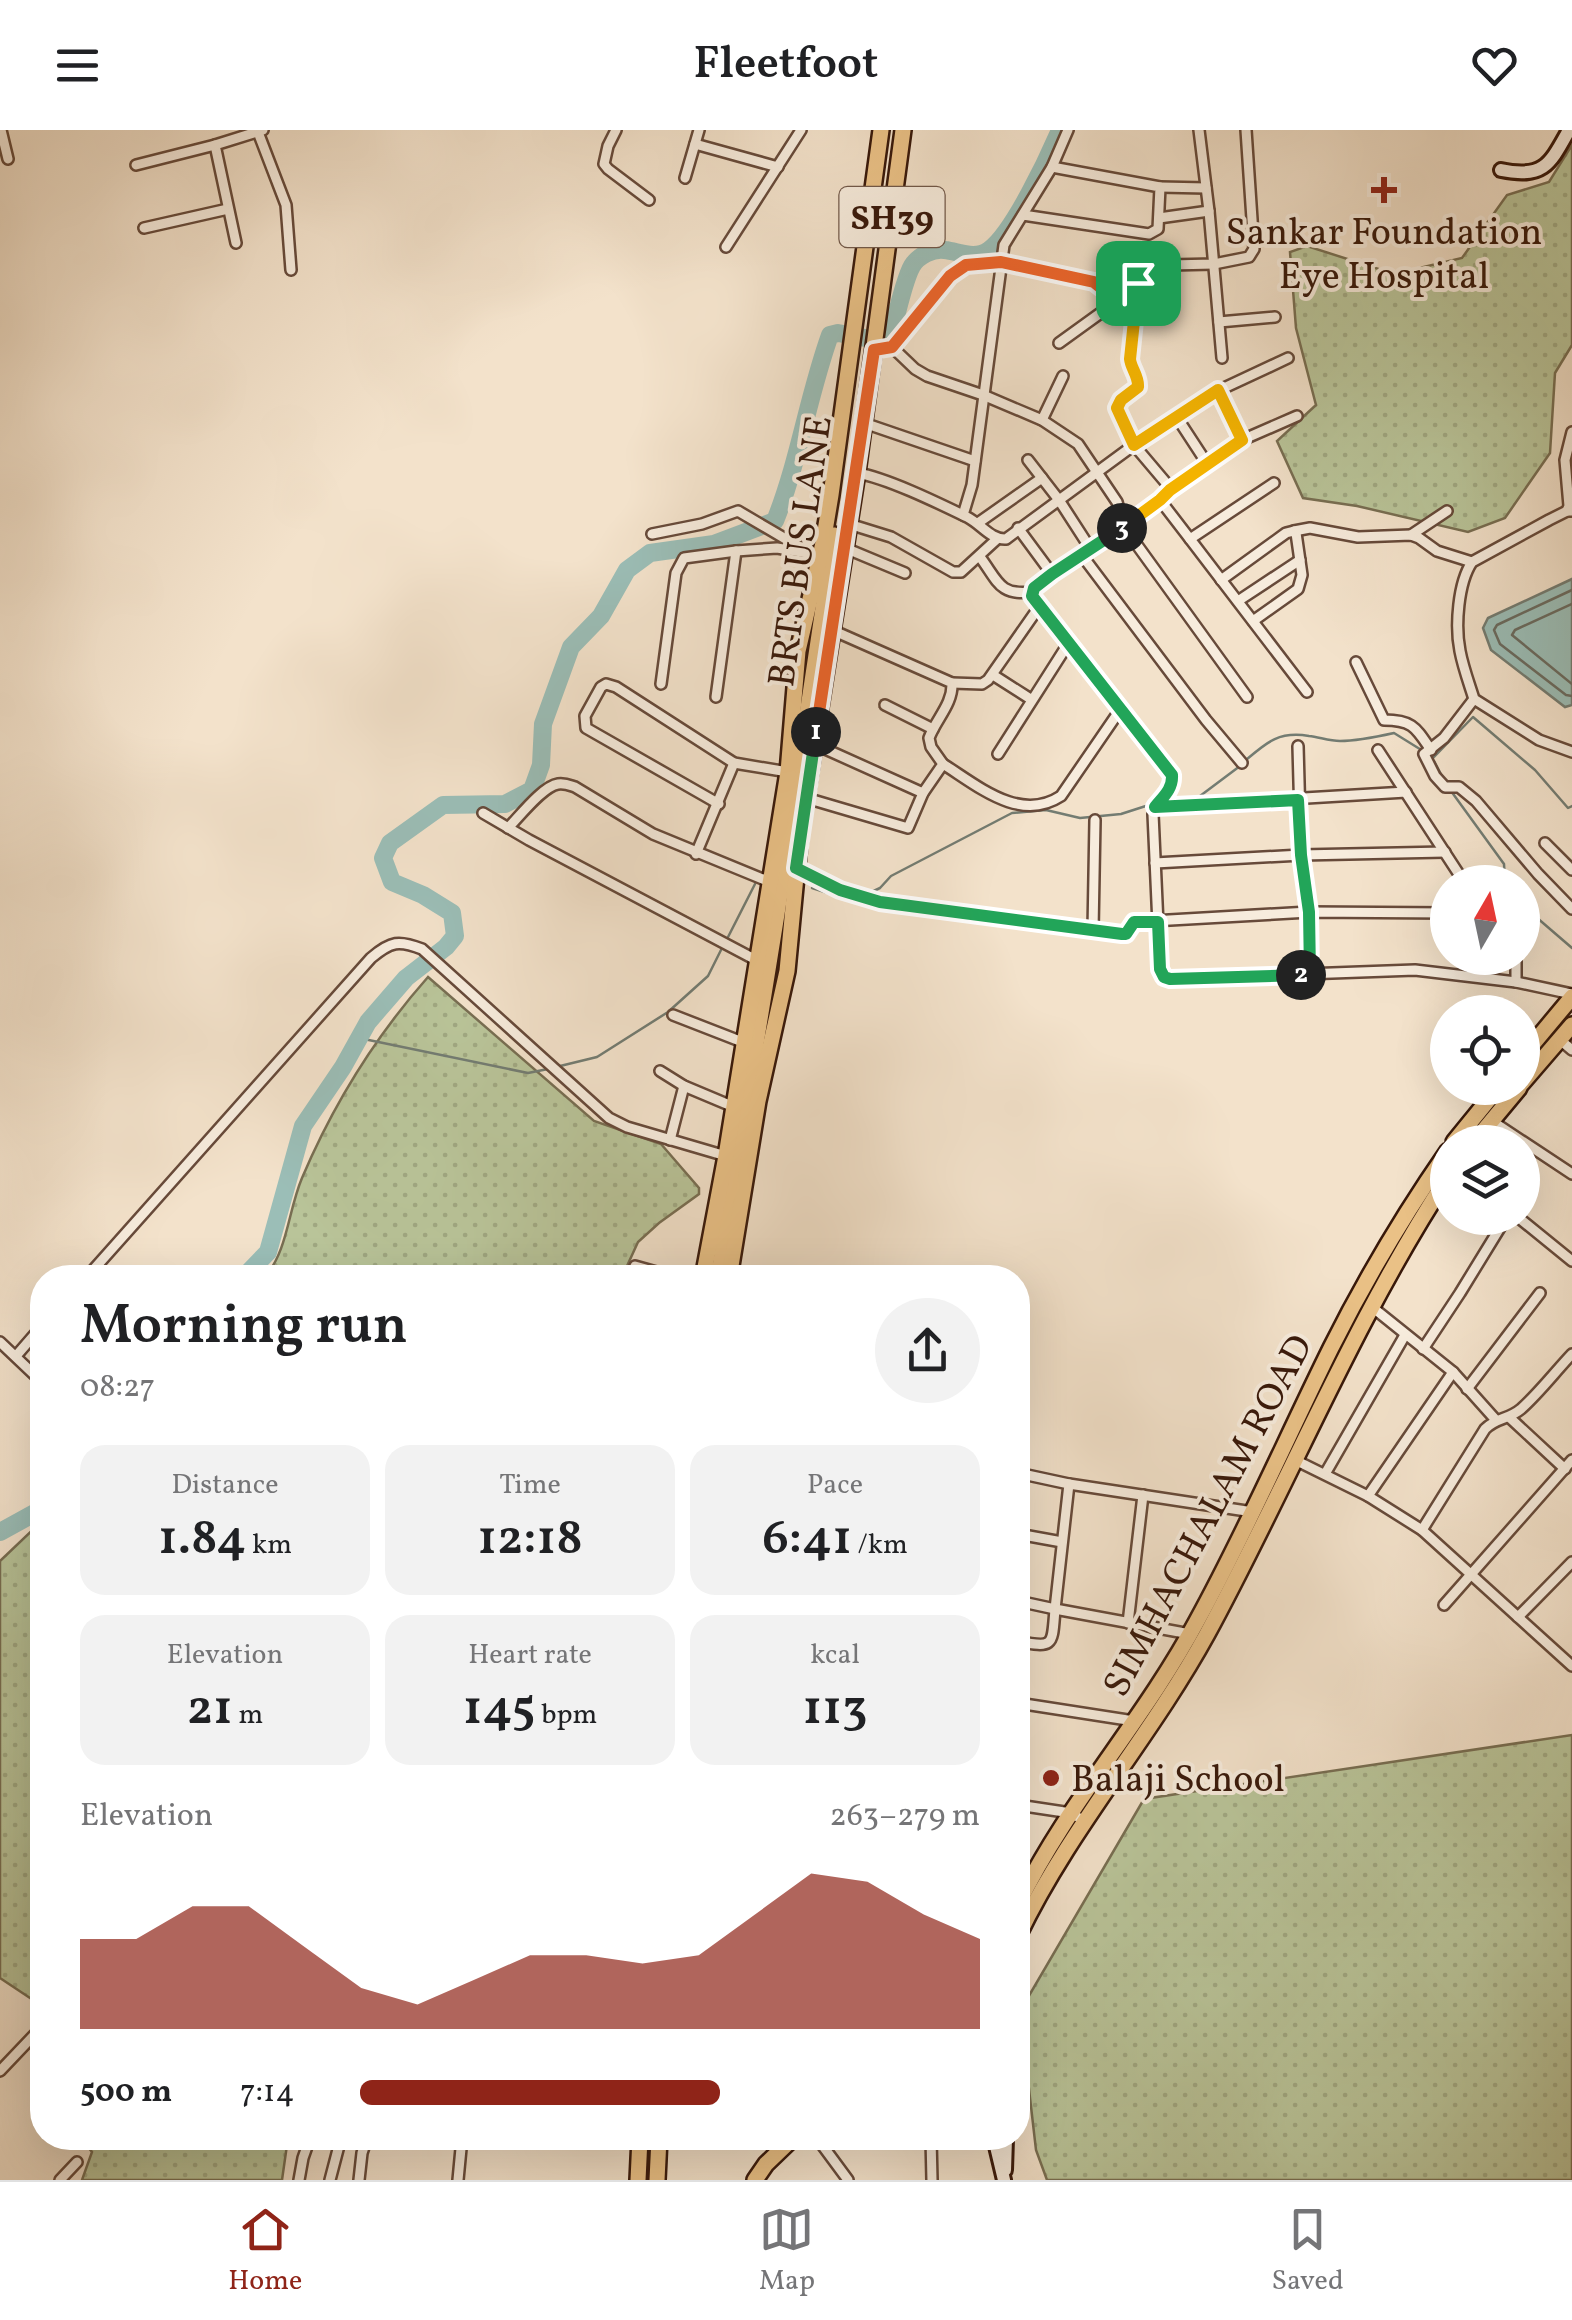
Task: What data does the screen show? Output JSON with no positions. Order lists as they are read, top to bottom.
{
  "streets": {
    "main road": ["SH39", "BRTS BUS LANE", "SIMHACHALAM ROAD"]
  },
  "crossings": [
    ["SH39", "BRTS BUS LANE"]
  ],
  "places": {
    "health": ["Sankar Foundation Eye Hospital"],
    "other": ["Balaji School"]
  },
  "north": "top",
  "page": {
    "header": "Fleetfoot",
    "pins": ["3", "1", "2"],
    "heading": ["Morning run", "08:27"],
    "stats": [
      ["Distance", "1.84 km"],
      ["Time", "12:18"],
      ["Pace", "6:41 /km"],
      ["Elevation", "21 m"],
      ["Heart rate", "145 bpm"],
      ["kcal", "113"]
    ],
    "chart": ["Elevation", "263–279 m"],
    "list": [
      {
        "name": "500 m",
        "note": "7:14"
      }
    ],
    "tabs": ["Home", "Map", "Saved"]
  }
}
